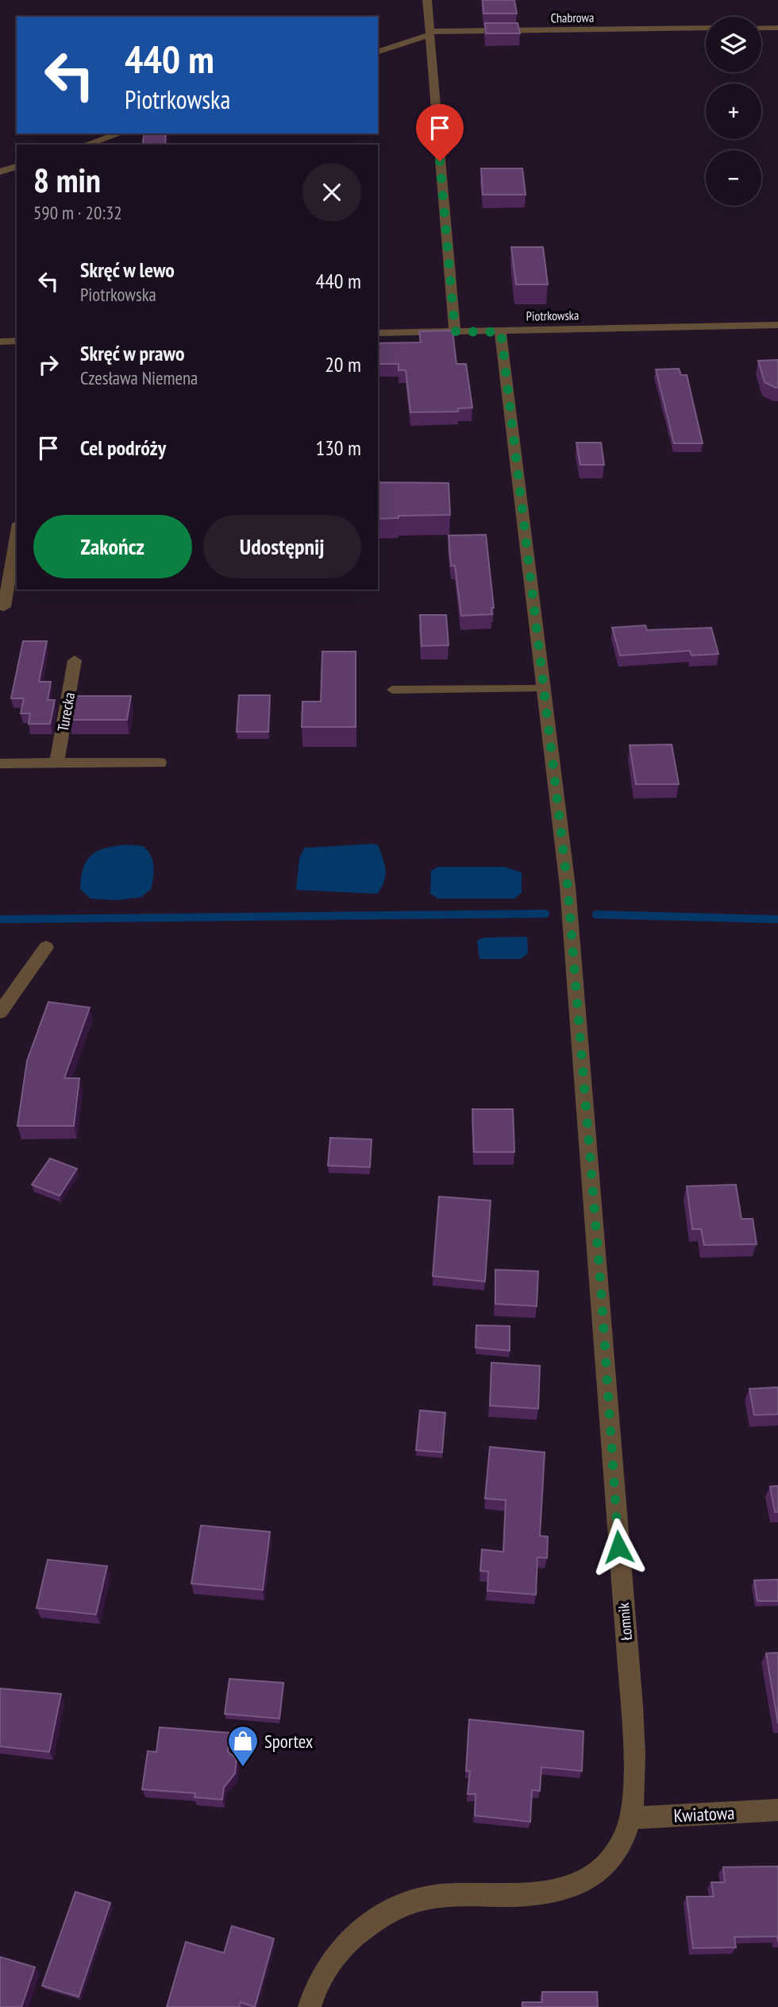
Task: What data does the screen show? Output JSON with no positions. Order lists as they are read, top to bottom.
{
  "streets": {
    "street": [
      "Chabrowa",
      "Piotrkowska",
      "Turecka",
      "Łomnik",
      "Kwiatowa"
    ]
  },
  "crossings": [
    ["Piotrkowska", "Łomnik"],
    ["Łomnik", "Kwiatowa"]
  ],
  "places": {
    "shop": ["Sportex"]
  },
  "page": {
    "map_buttons": ["+", "−"],
    "turn": ["440 m", "Piotrkowska"],
    "heading": ["8 min", "590 m · 20:32"],
    "list": [
      {
        "name": "Skręć w lewo",
        "note": "Piotrkowska",
        "value": "440 m"
      },
      {
        "name": "Skręć w prawo",
        "note": "Czesława Niemena",
        "value": "20 m"
      },
      {
        "name": "Cel podróży",
        "value": "130 m"
      }
    ],
    "buttons": ["Zakończ", "Udostępnij"]
  }
}
